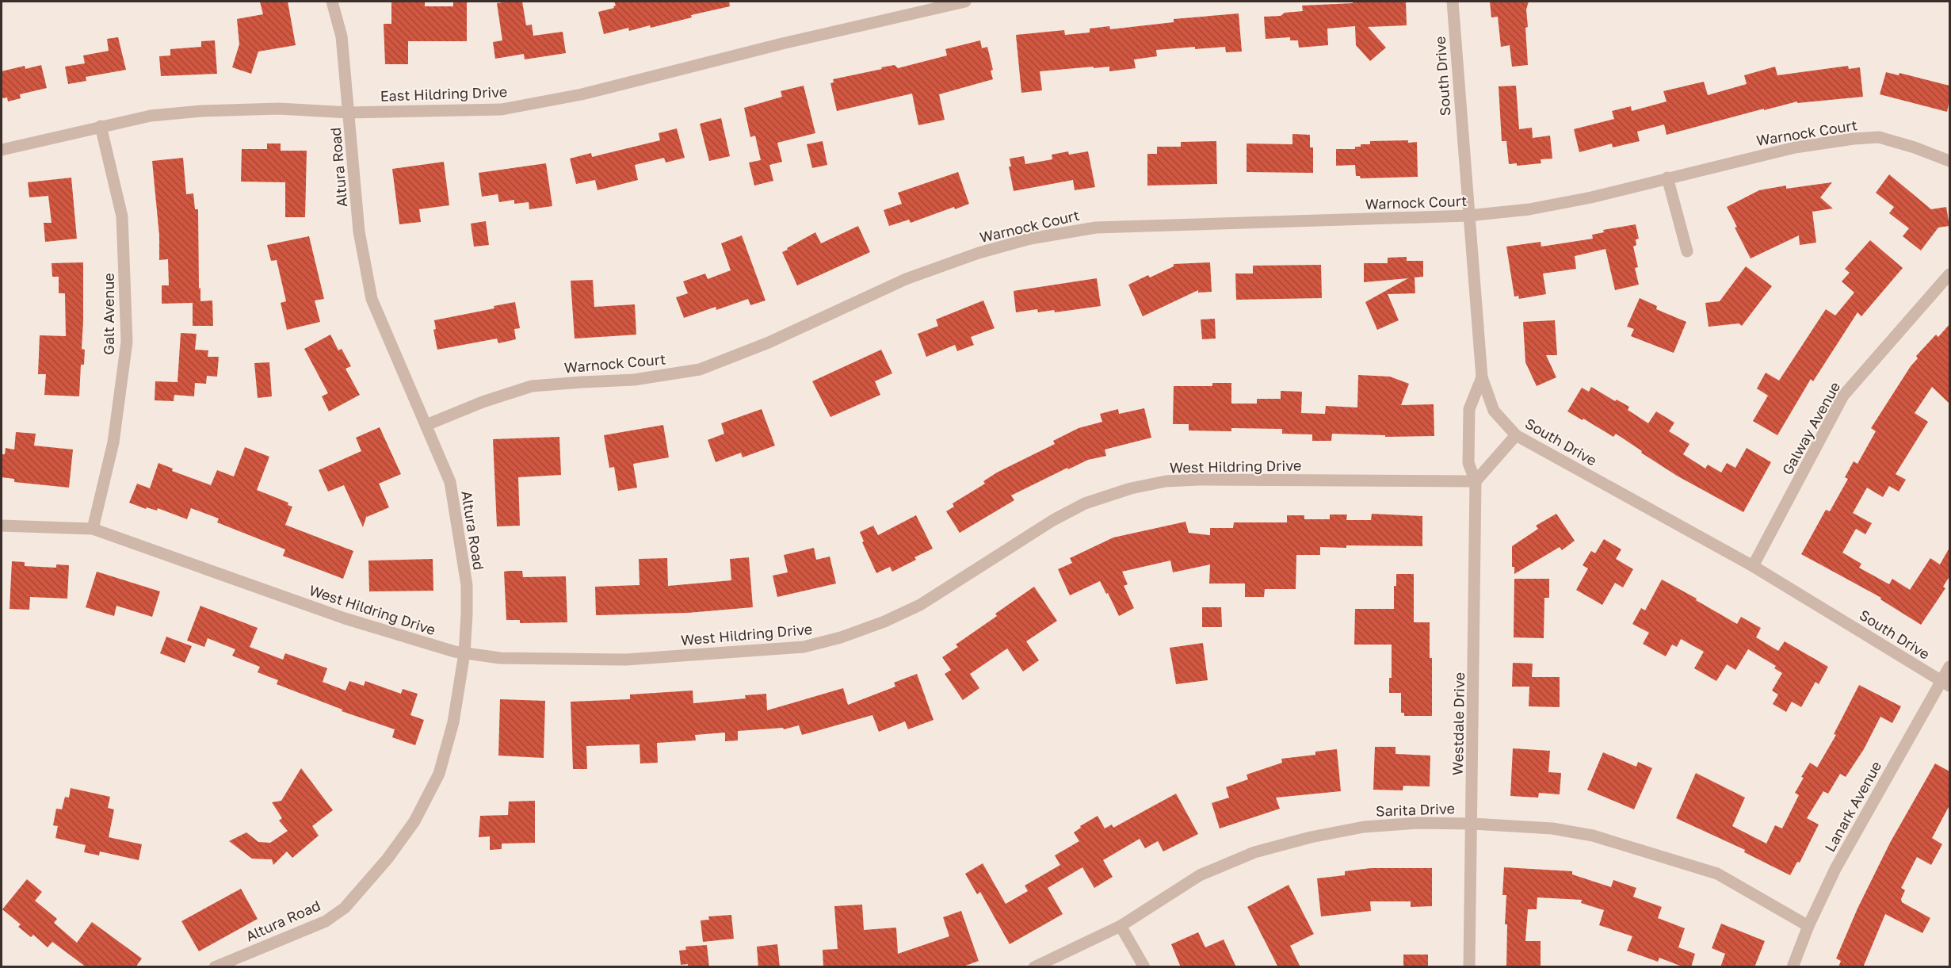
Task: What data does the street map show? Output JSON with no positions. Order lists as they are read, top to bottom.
{
  "streets": {
    "street": [
      "South Drive",
      "East Hildring Drive",
      "Warnock Court",
      "Altura Road",
      "Galt Avenue",
      "Galway Avenue",
      "West Hildring Drive",
      "Westdale Drive",
      "Lanark Avenue",
      "Sarita Drive"
    ]
  },
  "crossings": [
    ["South Drive", "Warnock Court"],
    ["South Drive", "Galway Avenue"],
    ["South Drive", "Westdale Drive"],
    ["South Drive", "Lanark Avenue"],
    ["East Hildring Drive", "Altura Road"],
    ["East Hildring Drive", "Galt Avenue"],
    ["Warnock Court", "Altura Road"],
    ["Altura Road", "West Hildring Drive"],
    ["Galt Avenue", "West Hildring Drive"],
    ["West Hildring Drive", "Westdale Drive"],
    ["Westdale Drive", "Sarita Drive"],
    ["Lanark Avenue", "Sarita Drive"]
  ]
}
